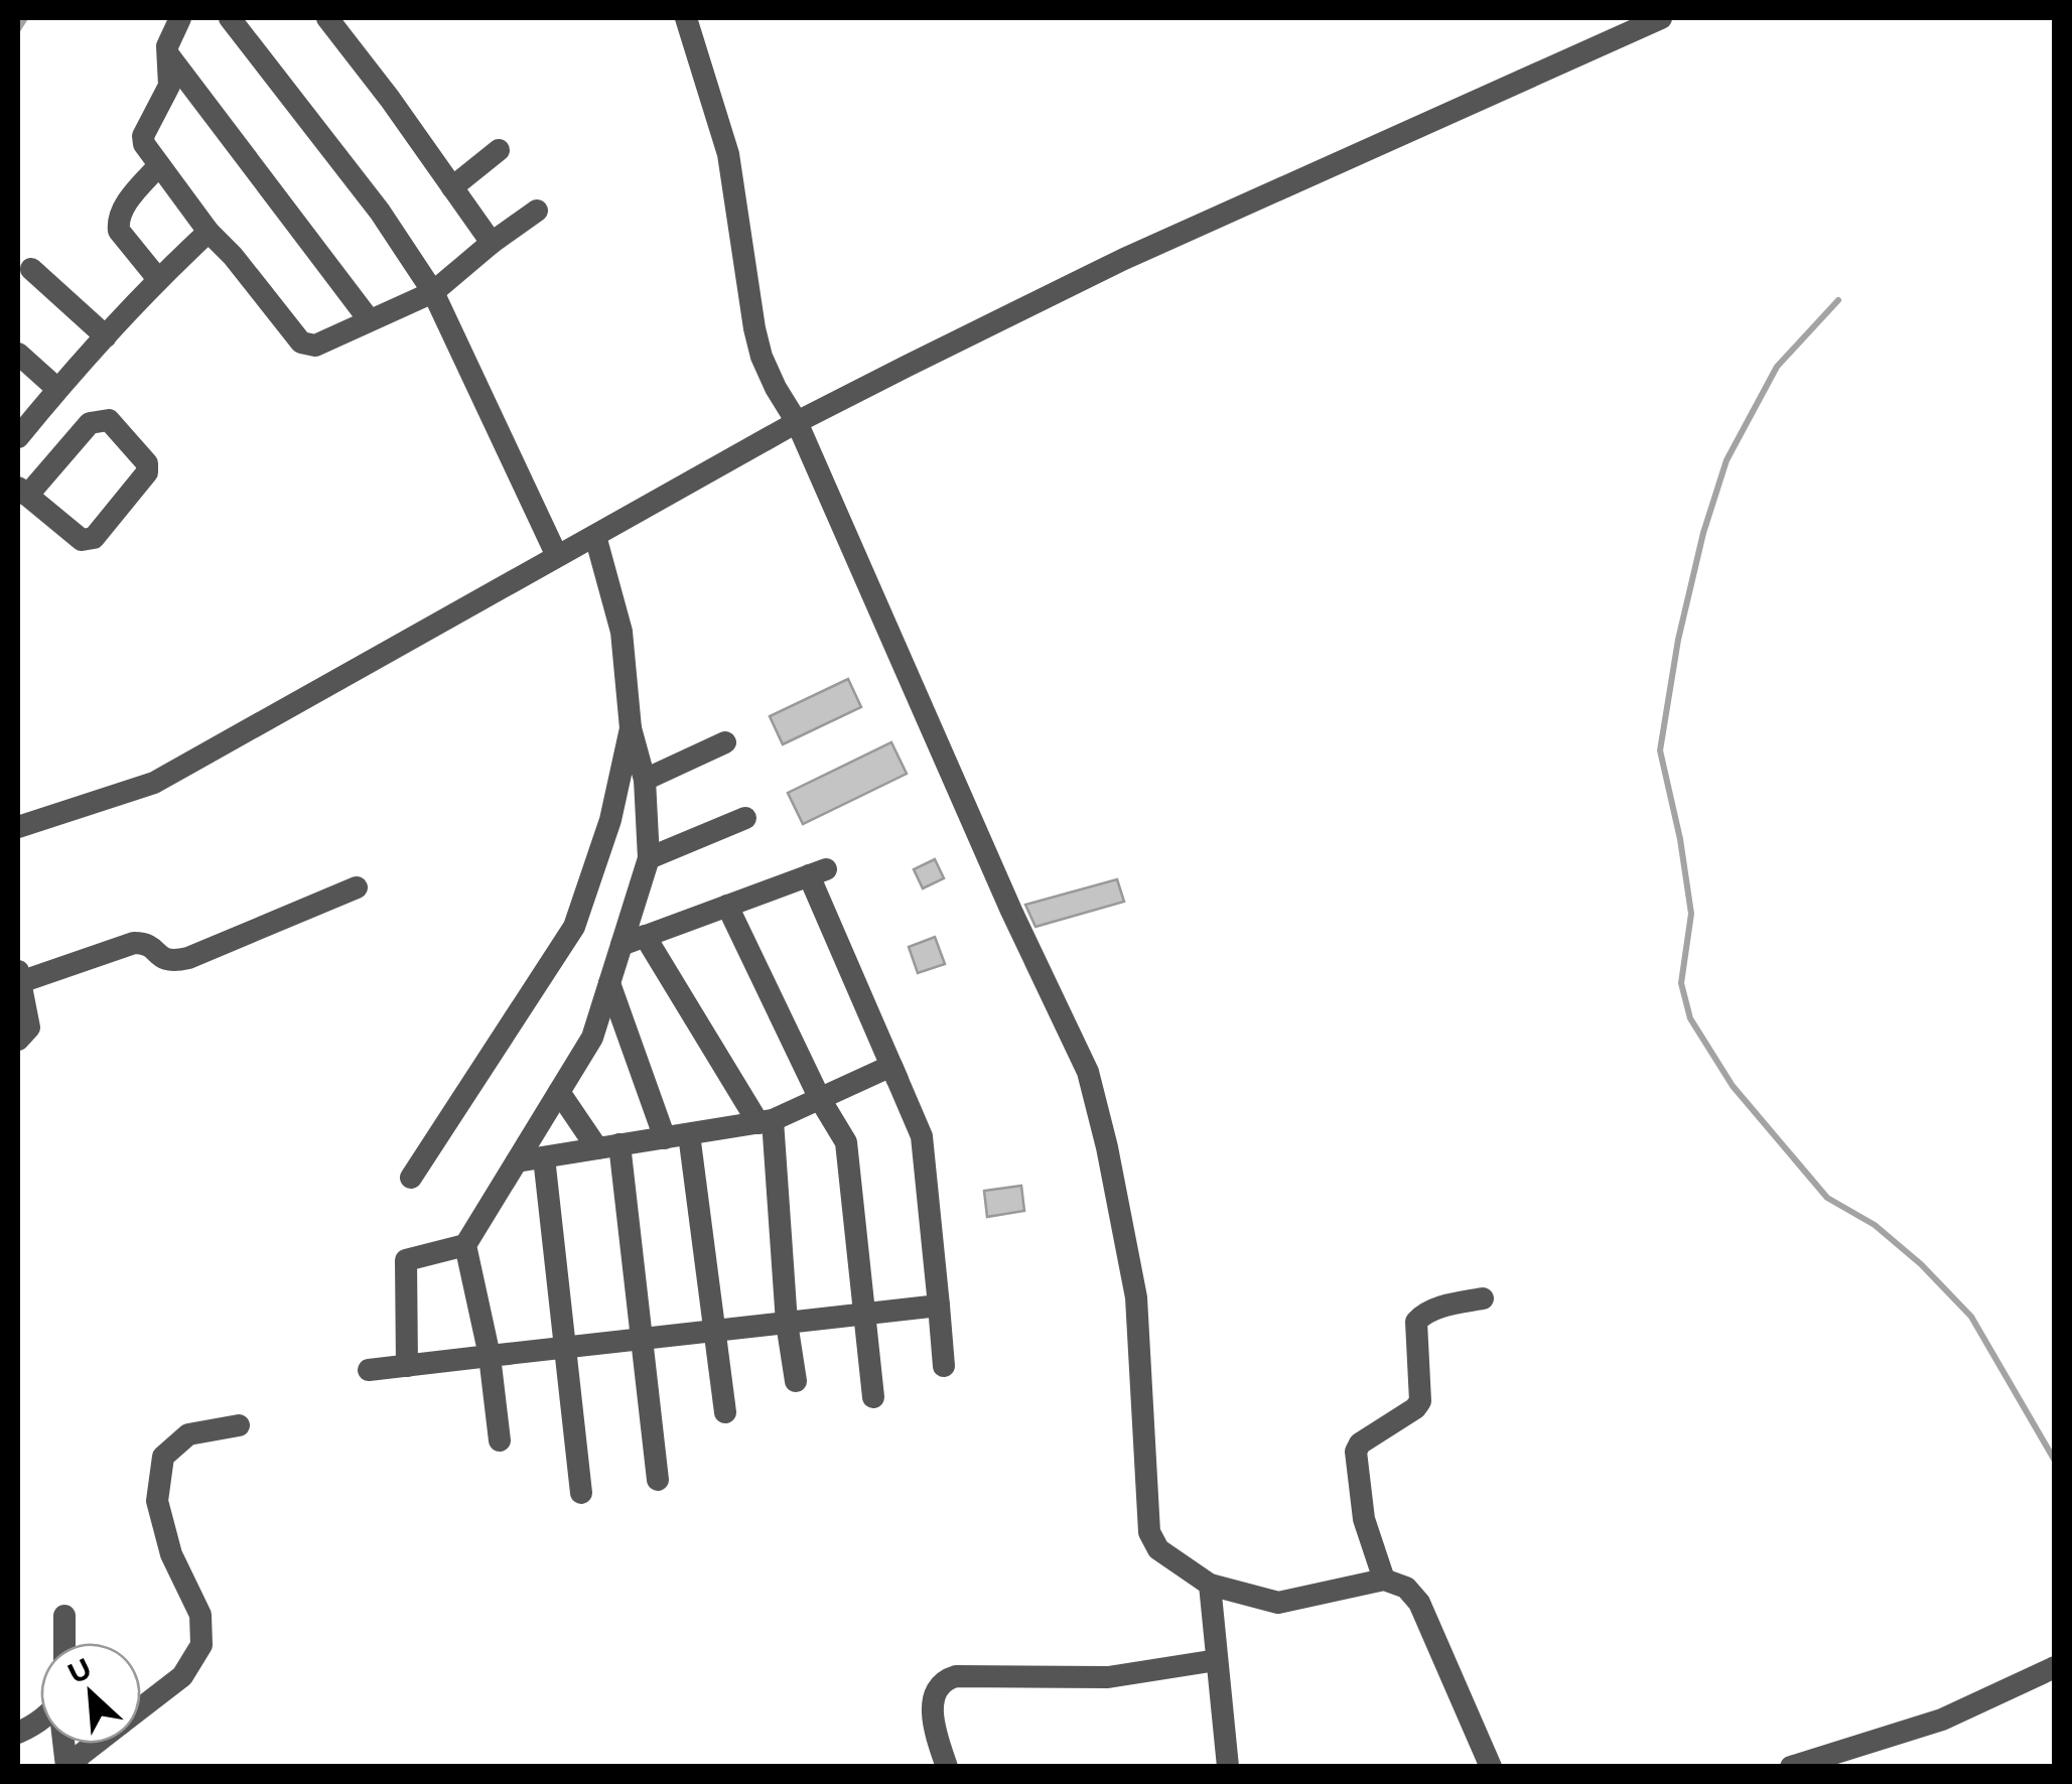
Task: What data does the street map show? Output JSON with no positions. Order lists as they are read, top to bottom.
{
  "north": "top left"
}
